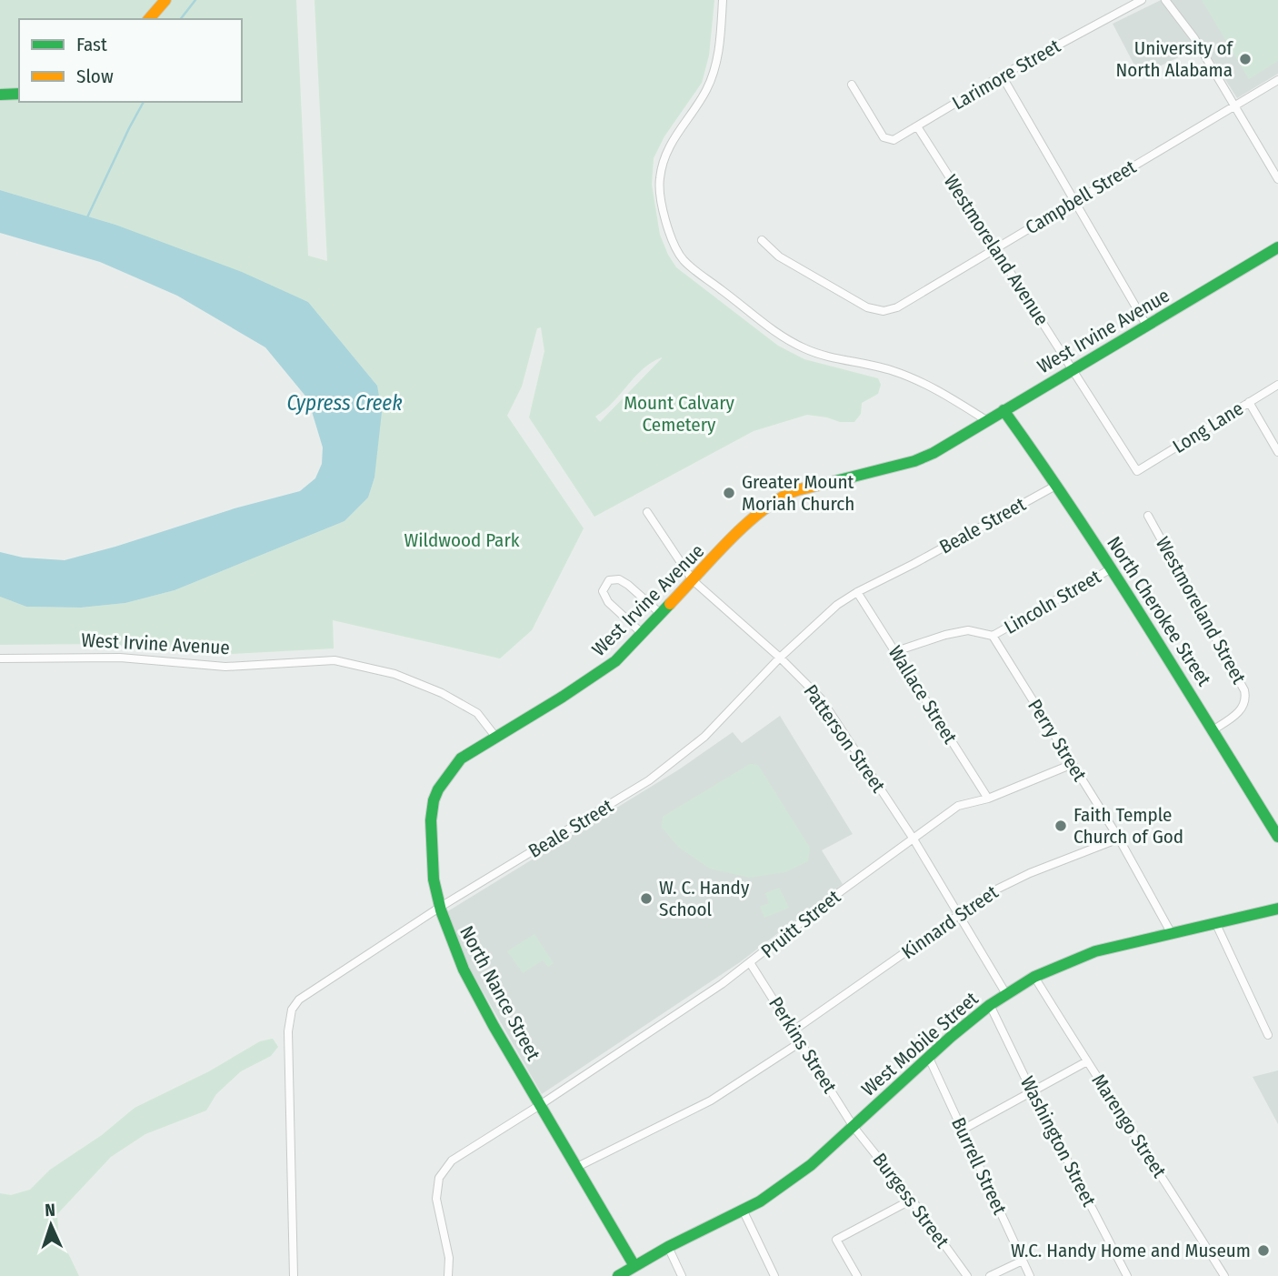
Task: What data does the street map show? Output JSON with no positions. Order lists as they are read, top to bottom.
{
  "streets": {
    "street": [
      "Larimore Street",
      "Campbell Street",
      "Westmoreland Avenue",
      "West Irvine Avenue",
      "Long Lane",
      "Beale Street",
      "Lincoln Street",
      "Westmoreland Street",
      "North Cherokee Street",
      "Wallace Street",
      "Patterson Street",
      "Perry Street",
      "Kinnard Street",
      "Pruitt Street",
      "North Nance Street",
      "West Mobile Street",
      "Perkins Street",
      "Marengo Street",
      "Washington Street",
      "Burrell Street",
      "Burgess Street"
    ]
  },
  "crossings": [
    ["Larimore Street", "Westmoreland Avenue"],
    ["Campbell Street", "Westmoreland Avenue"],
    ["Westmoreland Avenue", "West Irvine Avenue"],
    ["Westmoreland Avenue", "Long Lane"],
    ["West Irvine Avenue", "North Cherokee Street"],
    ["West Irvine Avenue", "Patterson Street"],
    ["West Irvine Avenue", "North Nance Street"],
    ["Beale Street", "North Cherokee Street"],
    ["Beale Street", "Wallace Street"],
    ["Beale Street", "Patterson Street"],
    ["Beale Street", "North Nance Street"],
    ["Lincoln Street", "North Cherokee Street"],
    ["Lincoln Street", "Perry Street"],
    ["Westmoreland Street", "North Cherokee Street"],
    ["Wallace Street", "Pruitt Street"],
    ["Patterson Street", "Kinnard Street"],
    ["Patterson Street", "Pruitt Street"],
    ["Patterson Street", "West Mobile Street"],
    ["Perry Street", "Kinnard Street"],
    ["Perry Street", "Pruitt Street"],
    ["Perry Street", "West Mobile Street"],
    ["Kinnard Street", "Perkins Street"],
    ["Pruitt Street", "North Nance Street"],
    ["Pruitt Street", "Perkins Street"],
    ["North Nance Street", "West Mobile Street"],
    ["West Mobile Street", "Perkins Street"],
    ["West Mobile Street", "Marengo Street"],
    ["West Mobile Street", "Washington Street"],
    ["West Mobile Street", "Burrell Street"],
    ["West Mobile Street", "Burgess Street"],
    ["Perkins Street", "Burgess Street"]
  ],
  "water": ["Cypress Creek"],
  "parks": ["Mount Calvary Cemetery", "Wildwood Park"],
  "places": [
    "University of North Alabama",
    "Greater Mount Moriah Church",
    "Faith Temple Church of God",
    "W. C. Handy School",
    "W.C. Handy Home and Museum"
  ],
  "legend": ["Fast", "Slow"],
  "north": "top"
}
